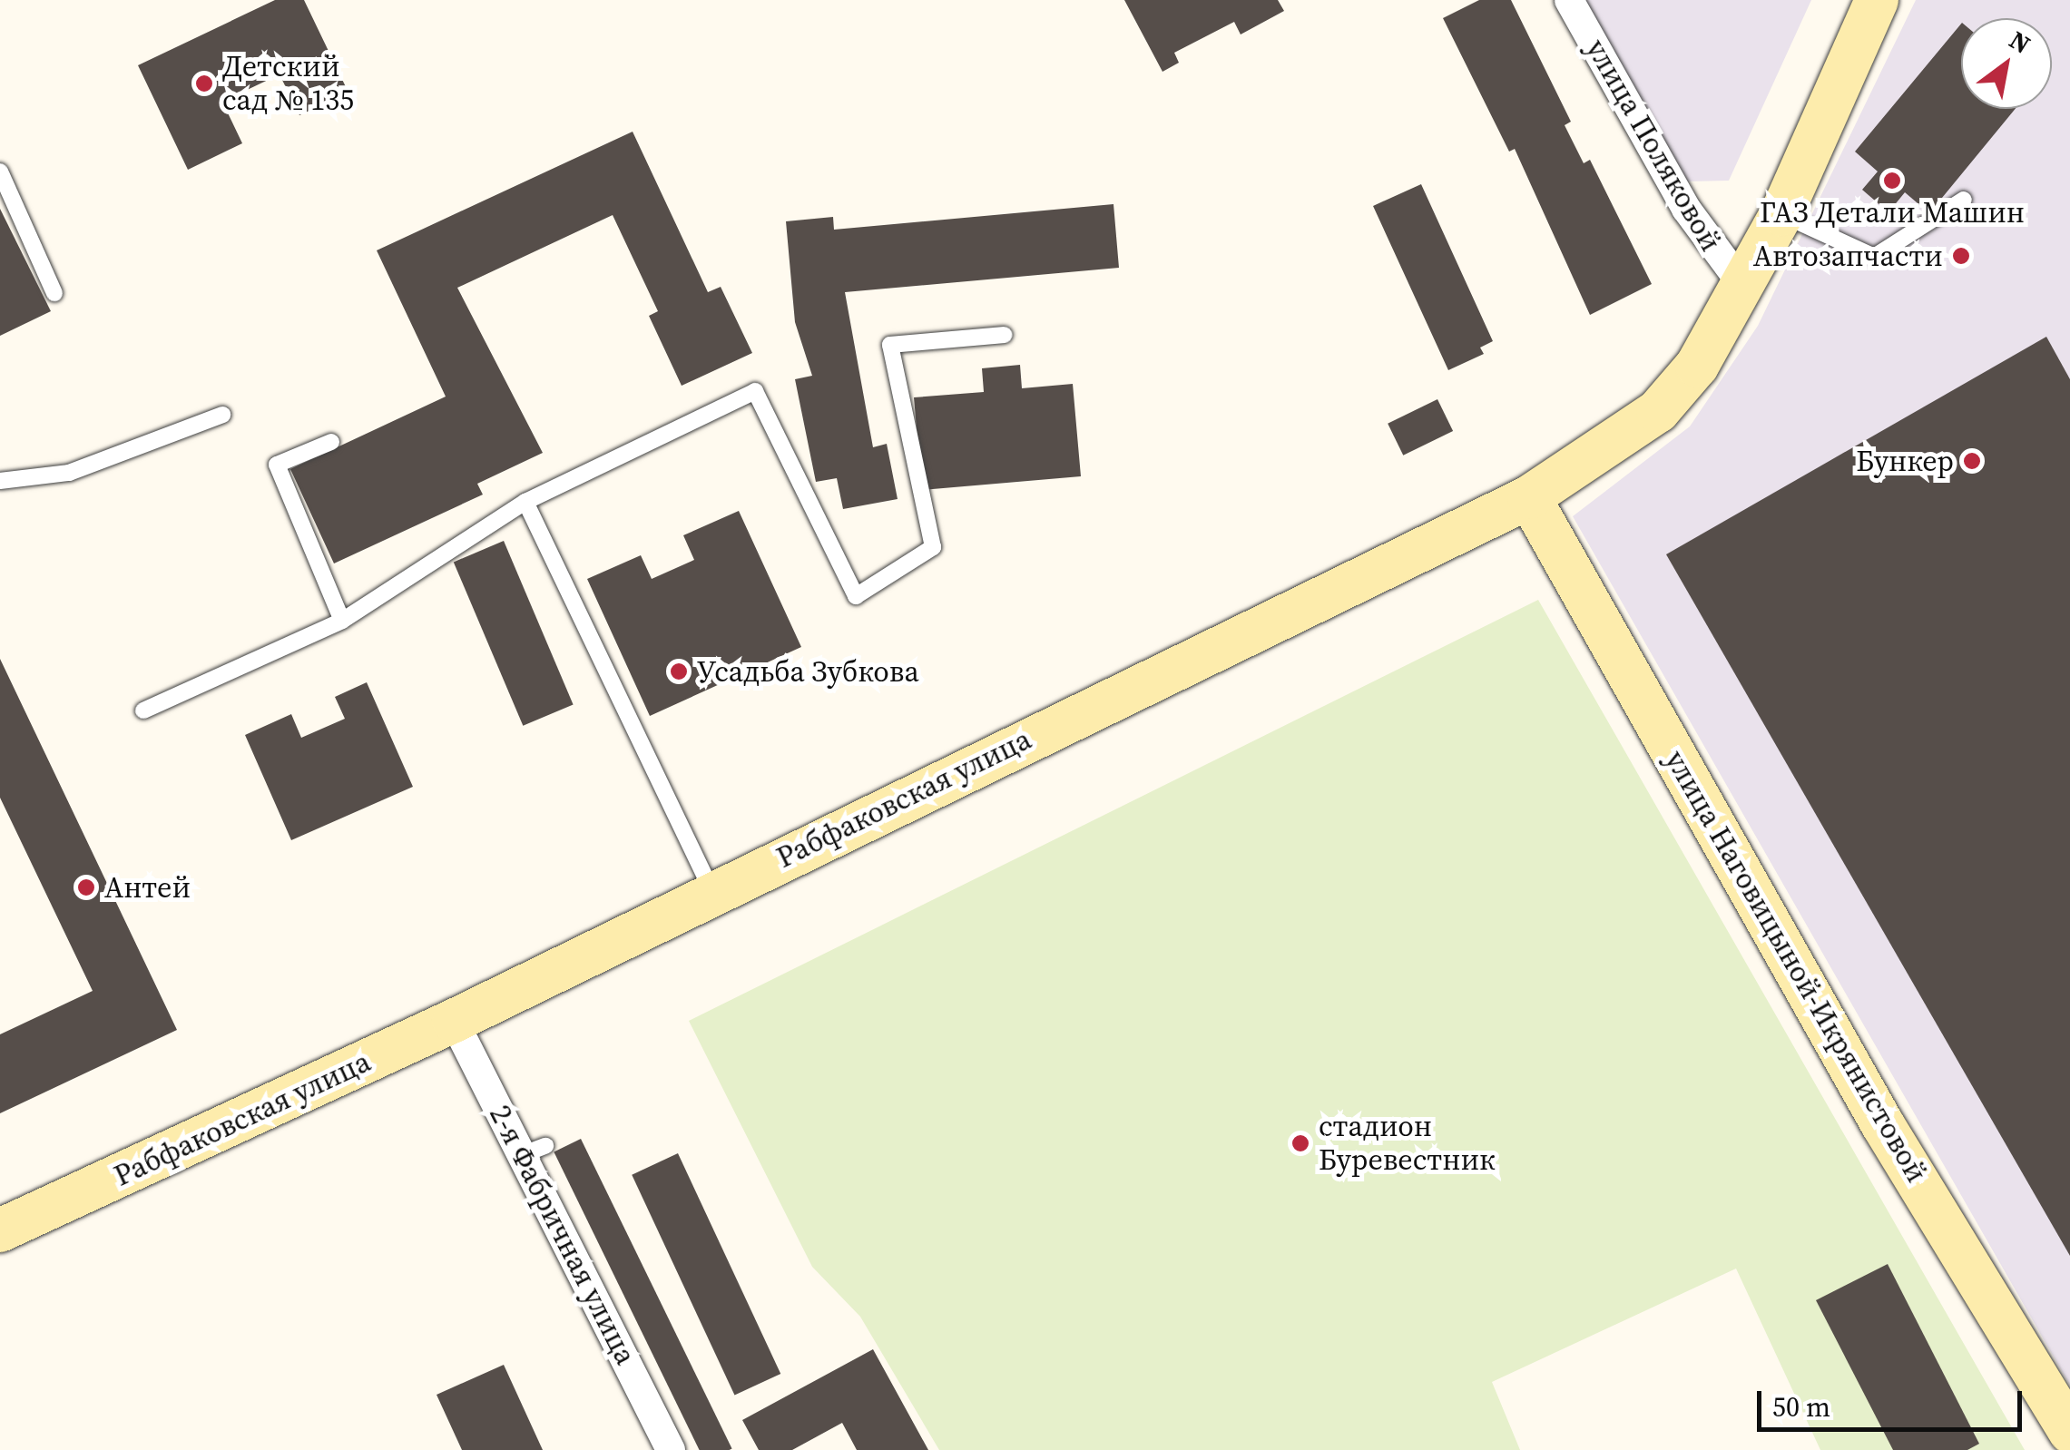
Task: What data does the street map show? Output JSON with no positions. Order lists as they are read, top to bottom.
{
  "streets": {
    "main road": ["Рабфаковская улица", "улица Наговицыной-Икрянистовой"],
    "street": ["улица Поляковой", "2-я Фабричная улица"]
  },
  "crossings": [
    ["улица Поляковой", "Рабфаковская улица"],
    ["Рабфаковская улица", "улица Наговицыной-Икрянистовой"],
    ["Рабфаковская улица", "2-я Фабричная улица"]
  ],
  "places": [
    "Детский сад № 135",
    "ГАЗ Детали Машин",
    "Автозапчасти",
    "Бункер",
    "Усадьба Зубкова",
    "Антей",
    "стадион Буревестник"
  ],
  "scale_bar": "50 m",
  "north": "top right"
}
